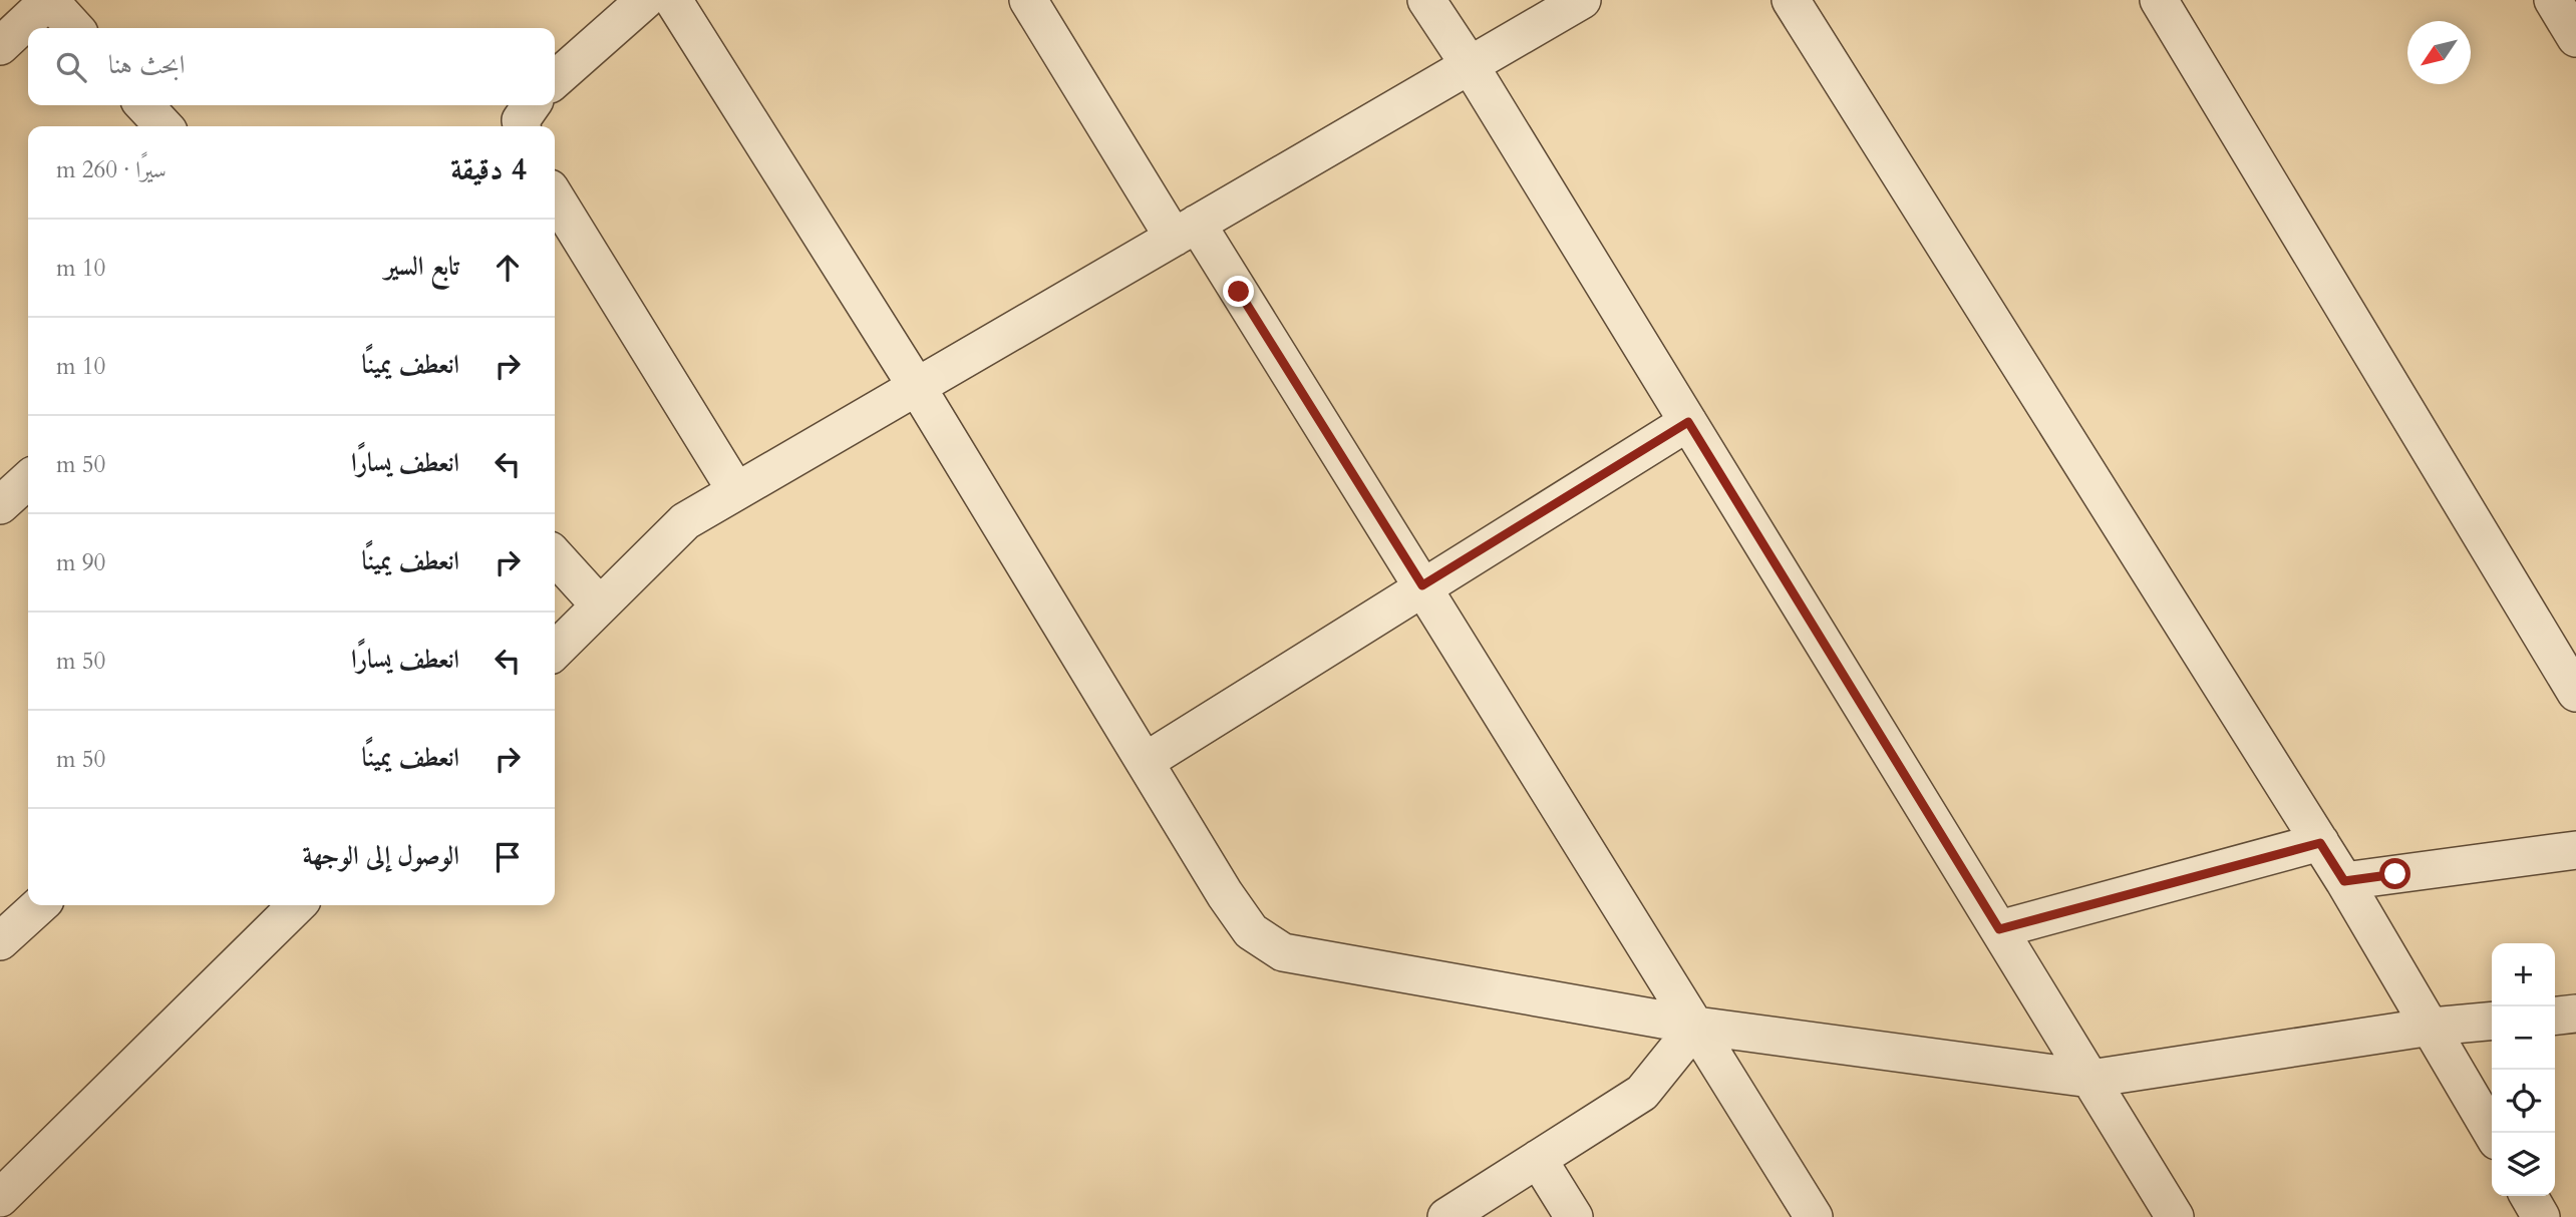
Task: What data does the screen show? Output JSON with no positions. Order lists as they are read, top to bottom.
{
  "north": "bottom left",
  "page": {
    "search": "ابحث هنا",
    "heading": ["4 دقيقة", "سيرًا · 260 m"],
    "list": [
      ["تابع السير", "10 m"],
      ["انعطف يمينًا", "10 m"],
      ["انعطف يسارًا", "50 m"],
      ["انعطف يمينًا", "90 m"],
      ["انعطف يسارًا", "50 m"],
      ["انعطف يمينًا", "50 m"],
      "الوصول إلى الوجهة"
    ],
    "map_buttons": ["+", "−"]
  }
}
